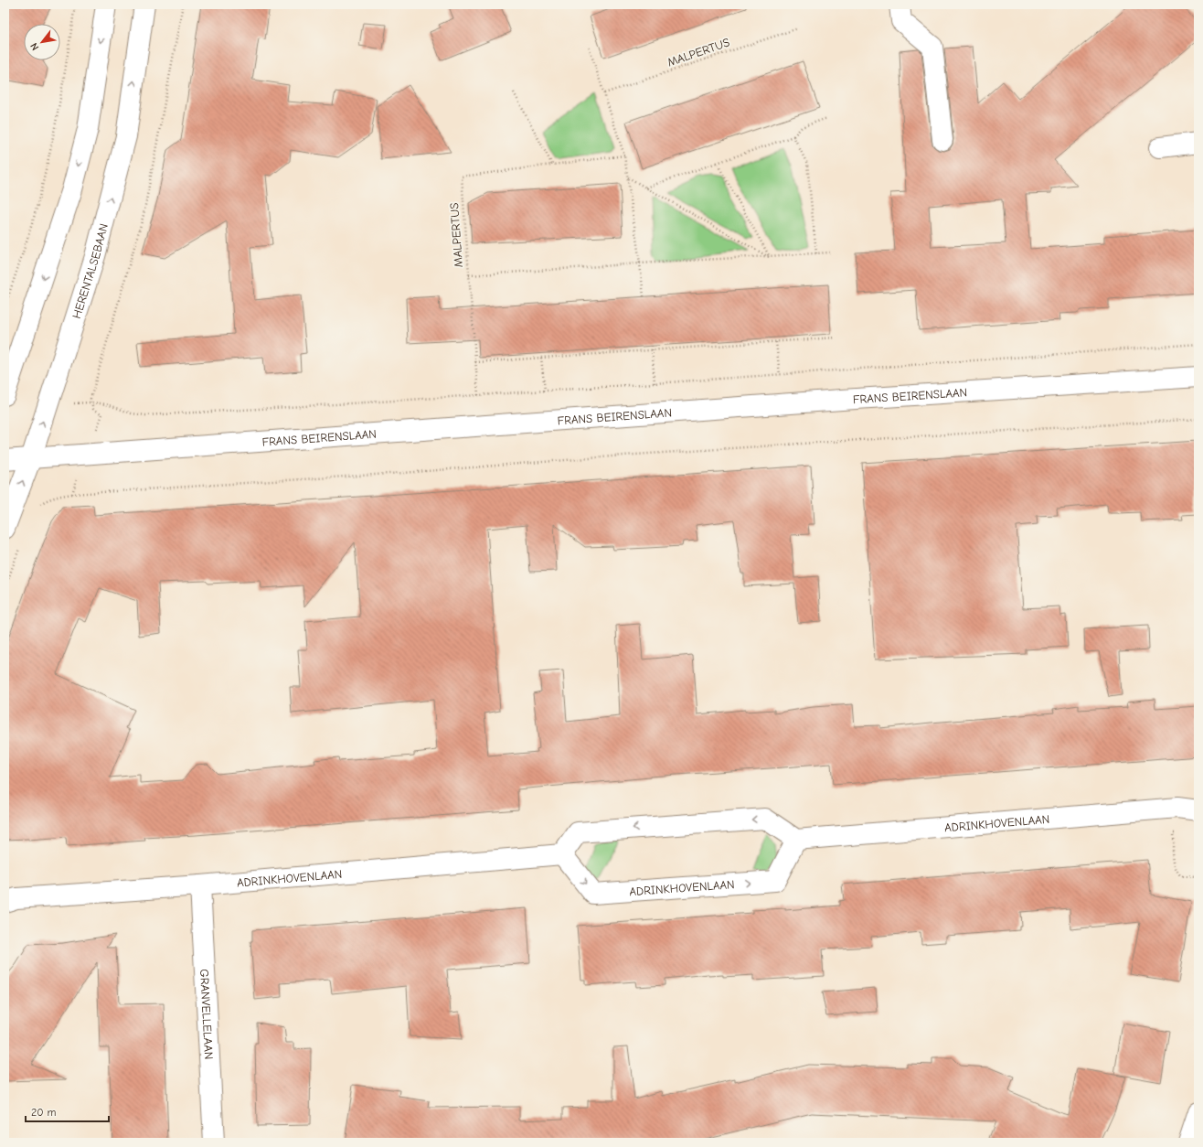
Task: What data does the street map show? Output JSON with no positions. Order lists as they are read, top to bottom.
{
  "streets": {
    "main road": [
      "HERENTALSEBAAN",
      "FRANS BEIRENSLAAN",
      "ADRINKHOVENLAAN",
      "GRANVELLELAAN"
    ],
    "path": ["MALPERTUS"]
  },
  "crossings": [
    ["HERENTALSEBAAN", "FRANS BEIRENSLAAN"],
    ["ADRINKHOVENLAAN", "GRANVELLELAAN"]
  ],
  "scale_bar": "20 m",
  "north": "bottom left"
}
